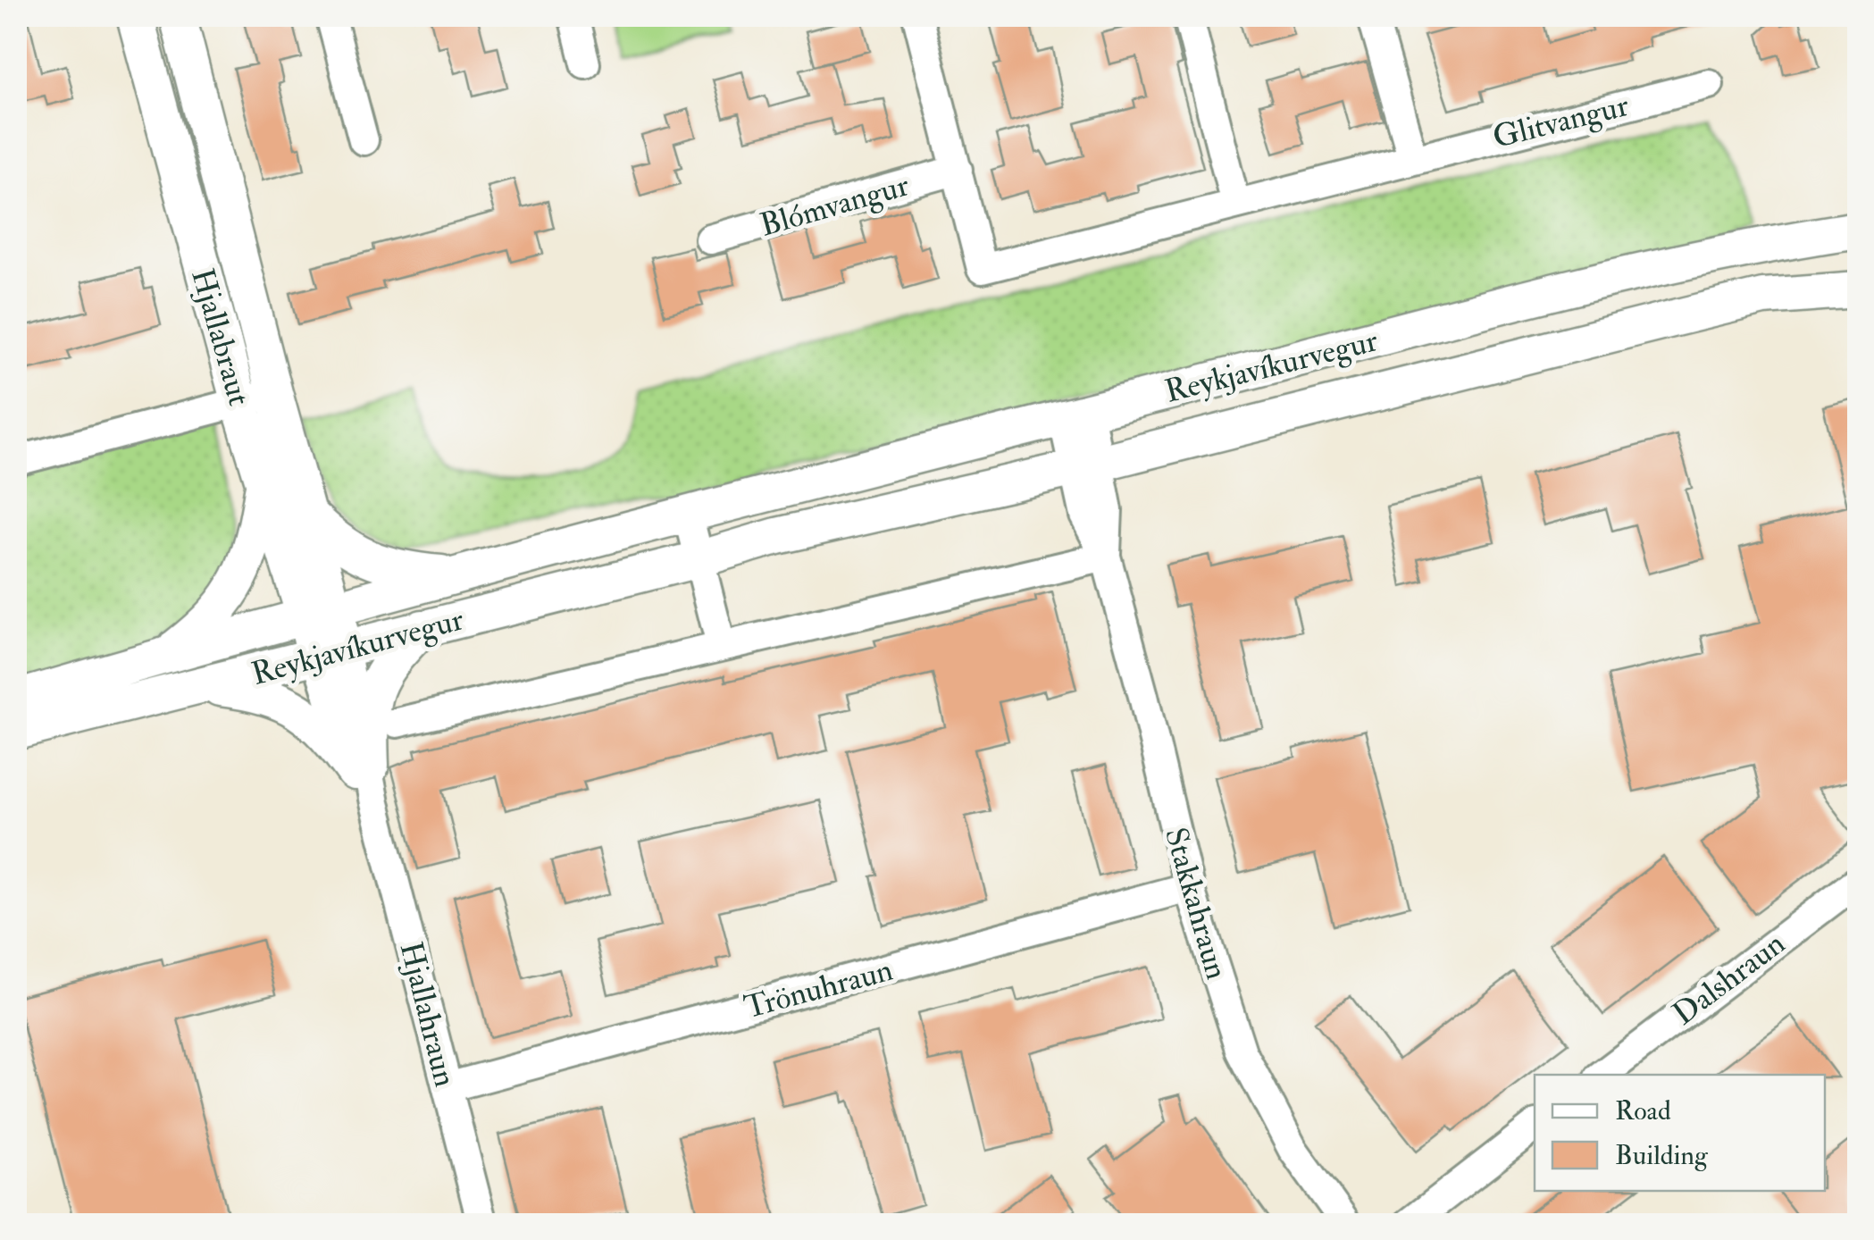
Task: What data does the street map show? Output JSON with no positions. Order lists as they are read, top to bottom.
{
  "streets": {
    "main road": ["Hjallabraut", "Reykjavíkurvegur"],
    "street": [
      "Glitvangur",
      "Blómvangur",
      "Stakkahraun",
      "Dalshraun",
      "Trönuhraun",
      "Hjallahraun"
    ]
  },
  "crossings": [
    ["Glitvangur", "Blómvangur"],
    ["Hjallabraut", "Reykjavíkurvegur"],
    ["Hjallabraut", "Hjallahraun"],
    ["Reykjavíkurvegur", "Stakkahraun"],
    ["Reykjavíkurvegur", "Hjallahraun"],
    ["Stakkahraun", "Trönuhraun"],
    ["Trönuhraun", "Hjallahraun"]
  ],
  "legend": ["Road", "Building"]
}
